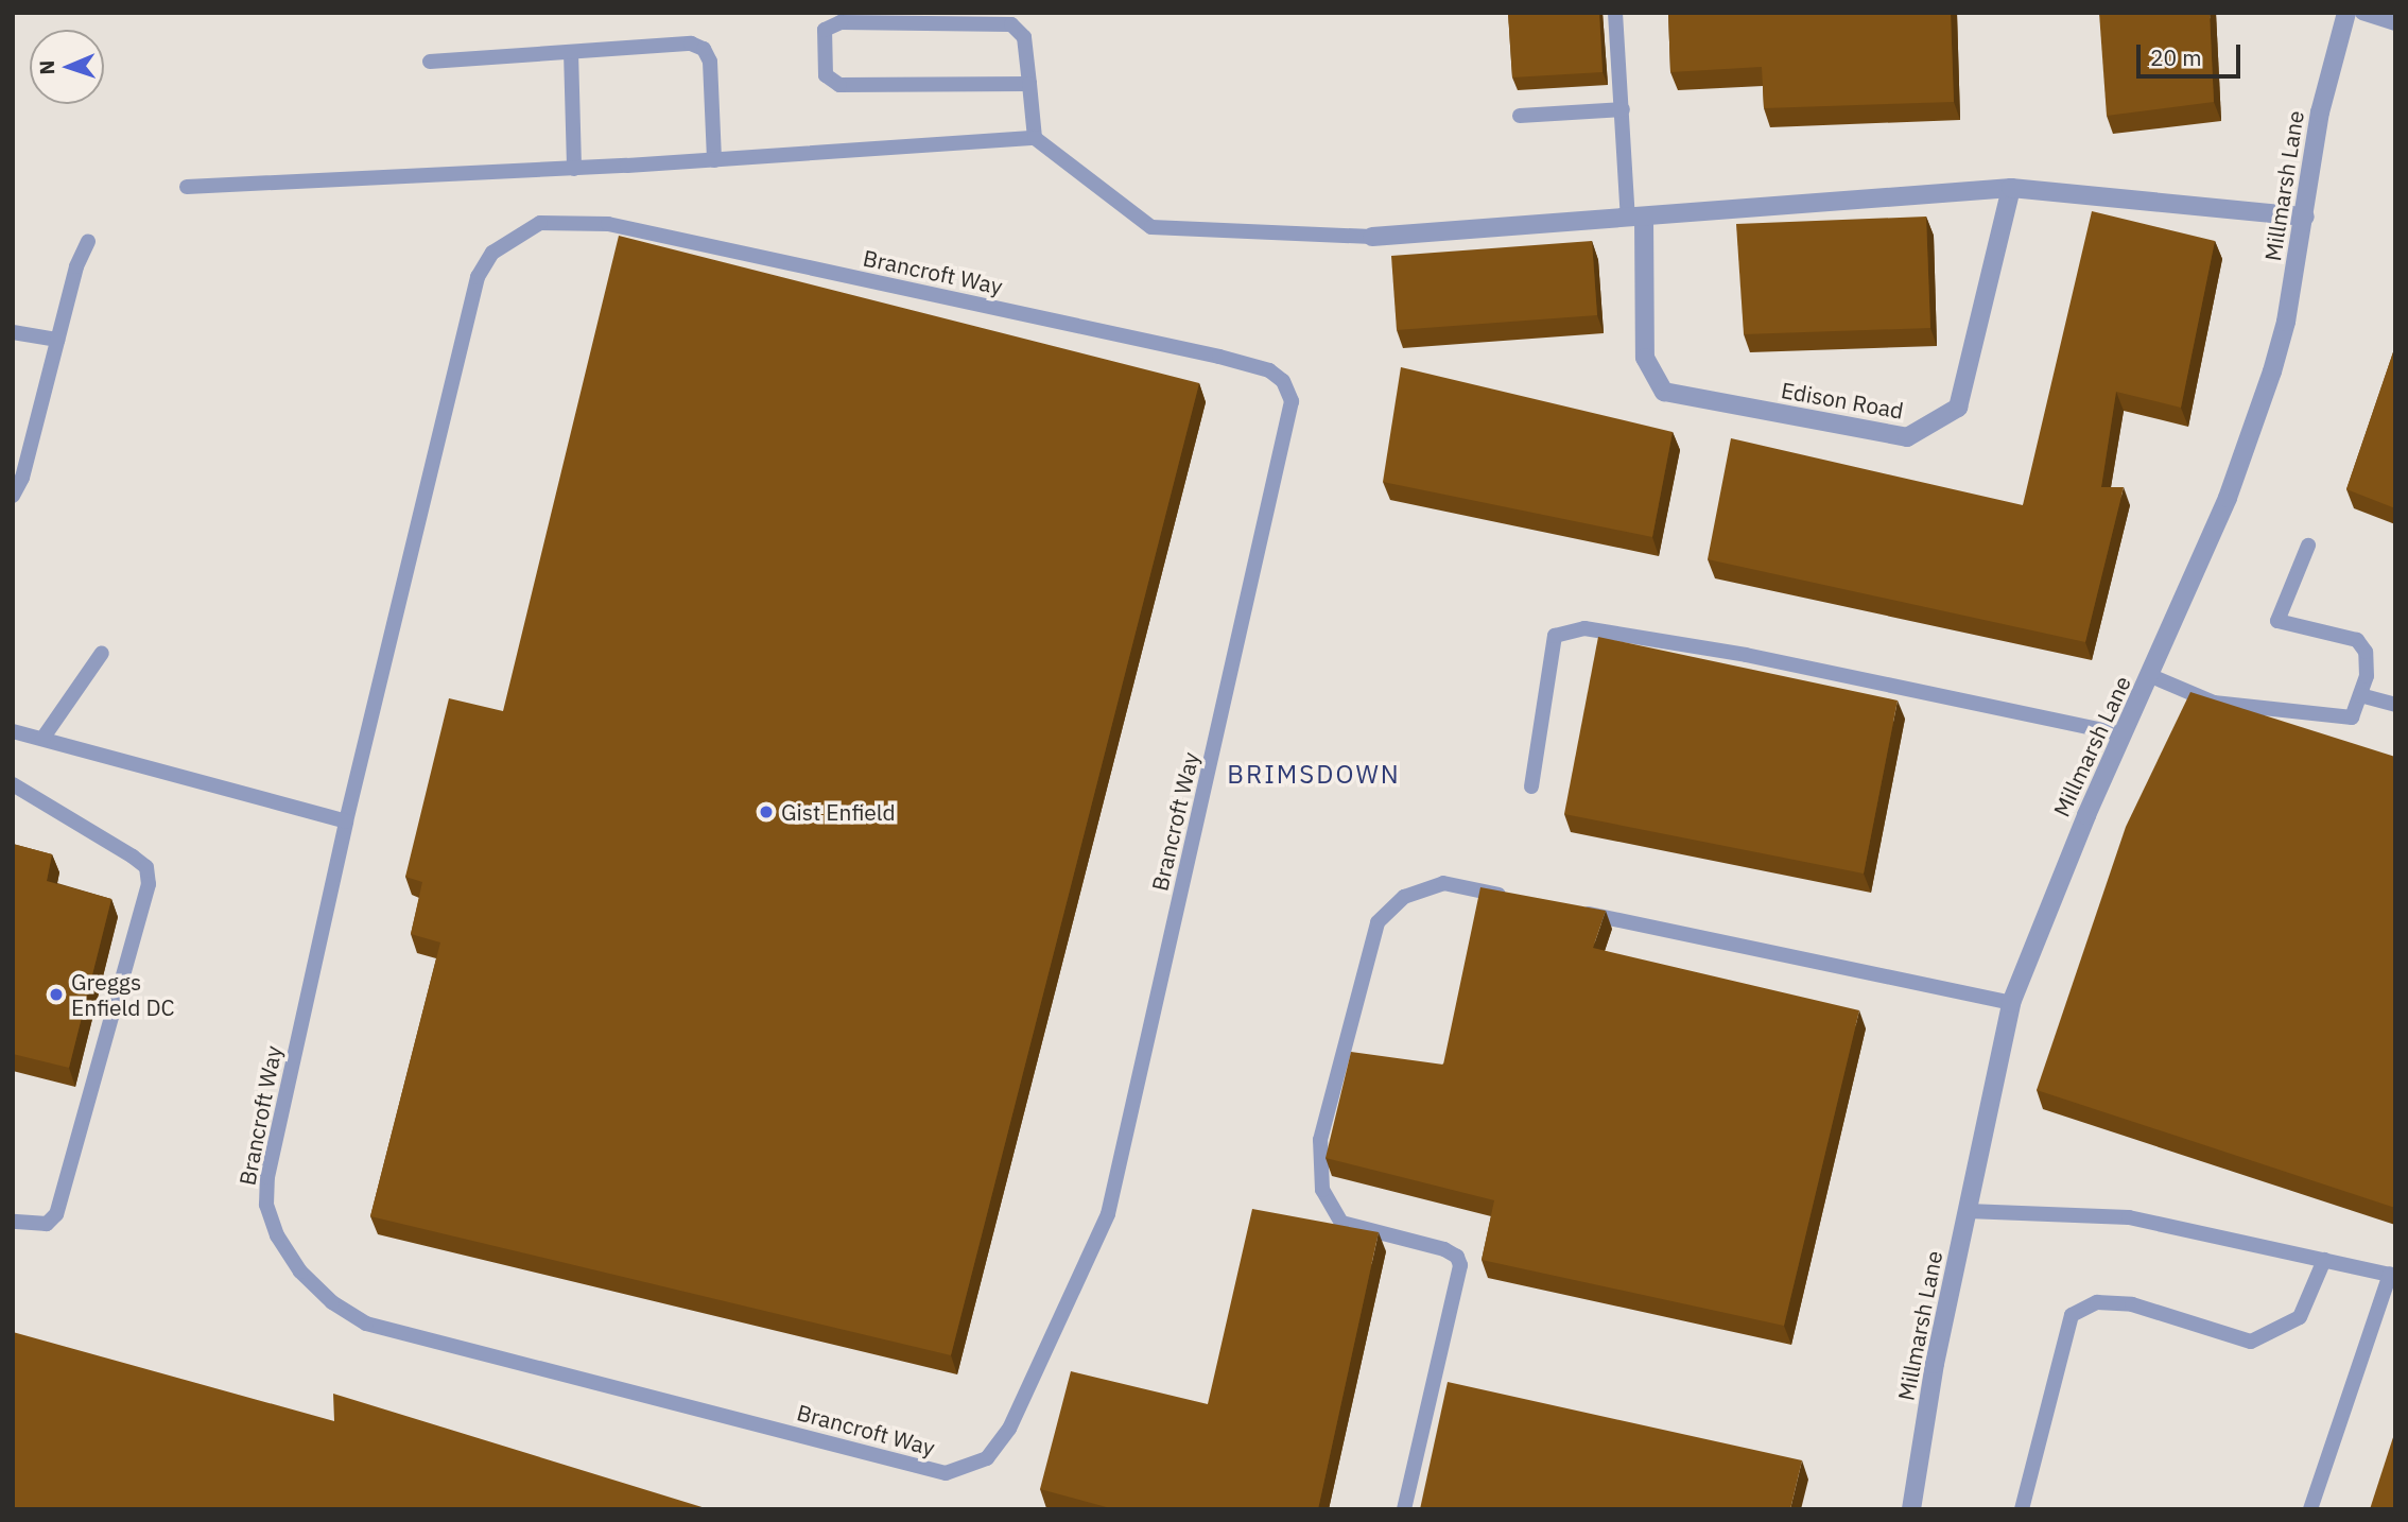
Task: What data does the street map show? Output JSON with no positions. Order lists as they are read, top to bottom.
{
  "streets": {
    "street": ["Millmarsh Lane", "Edison Road"],
    "lane": ["Brancroft Way"]
  },
  "districts": ["BRIMSDOWN"],
  "places": ["Gist Enfield", "Greggs Enfield DC"],
  "scale_bar": "20 m",
  "north": "left"
}
